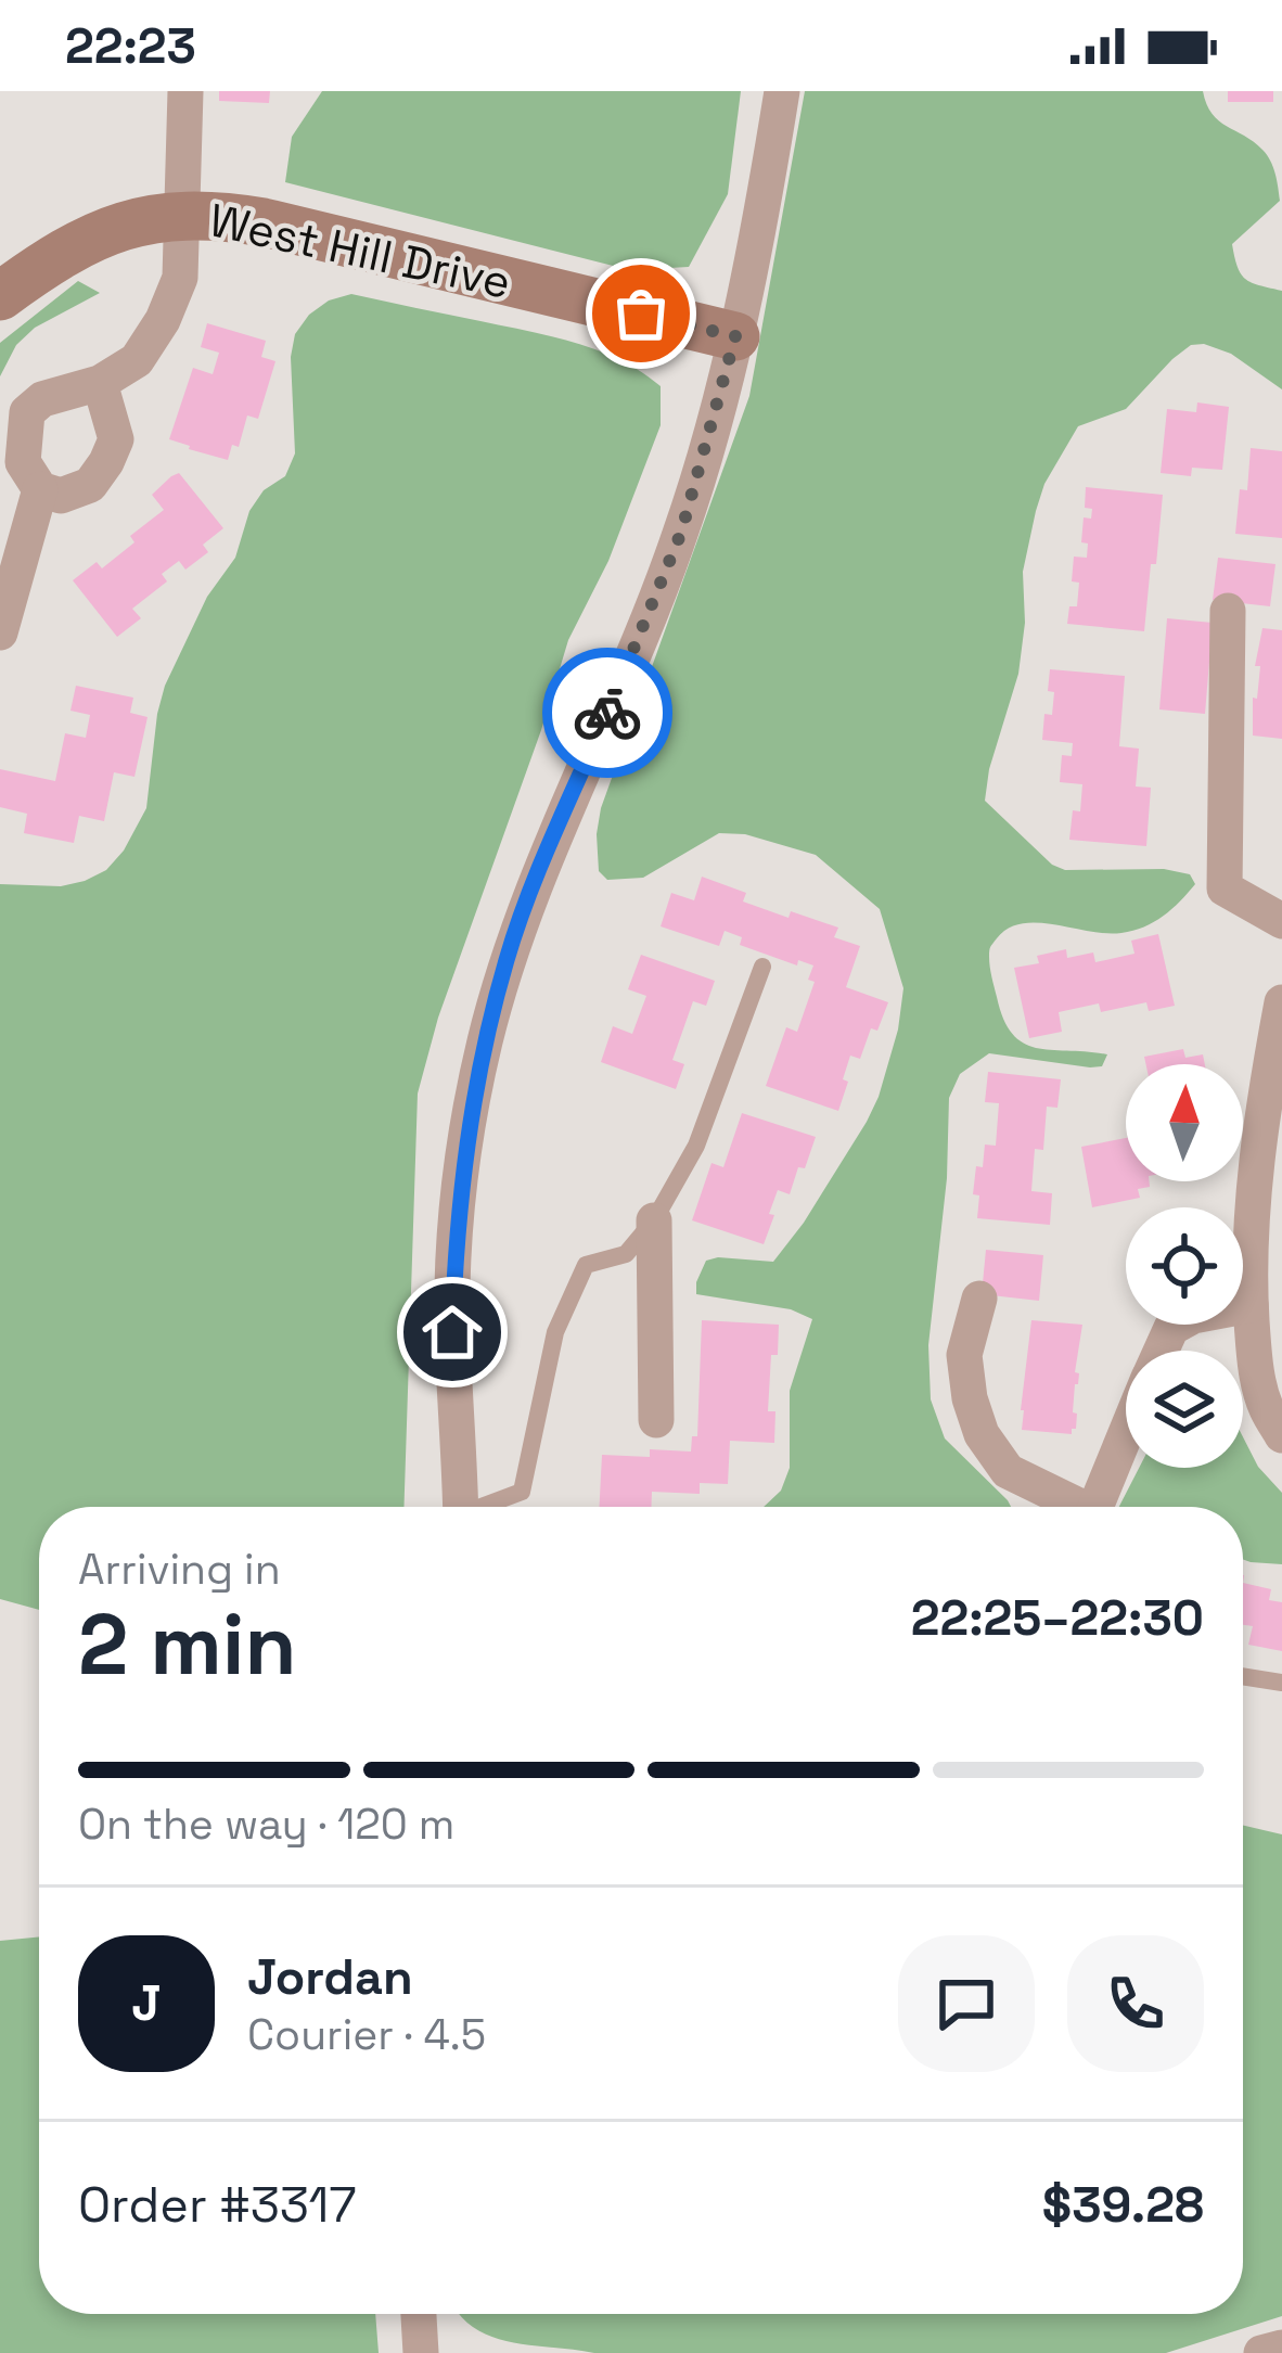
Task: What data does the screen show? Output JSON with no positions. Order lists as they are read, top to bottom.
{
  "streets": {
    "street": ["West Hill Drive"]
  },
  "north": "top",
  "page": {
    "status": "22:23",
    "heading": ["2 min", "Arriving in", "22:25–22:30"],
    "panel": [
      "Jordan",
      "Courier · 4.5",
      "Order #3317",
      "$39.28"
    ],
    "bar": "On the way · 120 m",
    "round": "J"
  }
}
